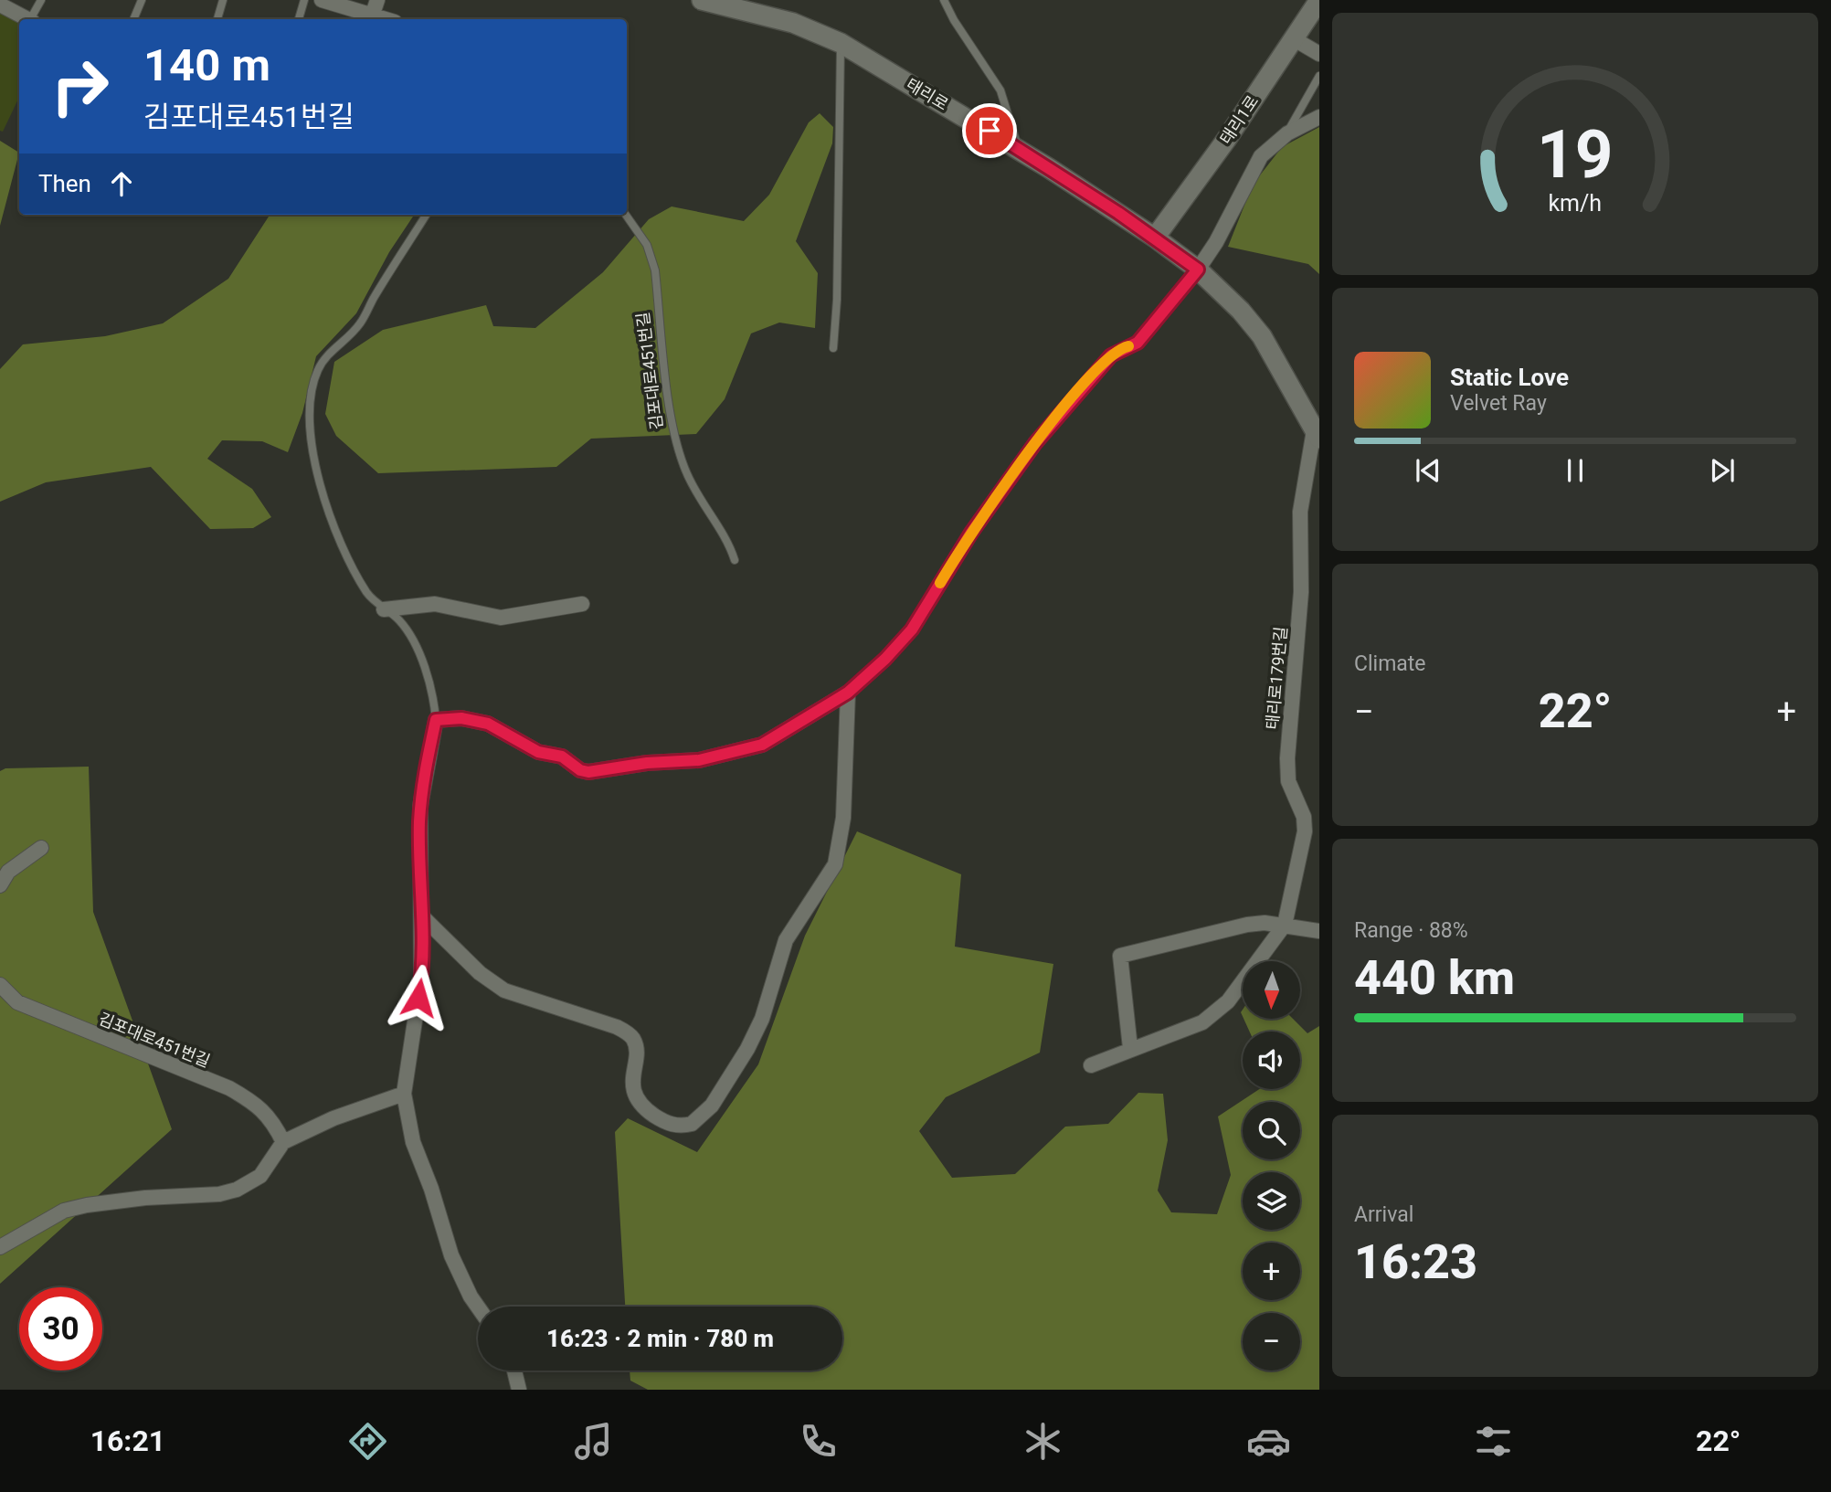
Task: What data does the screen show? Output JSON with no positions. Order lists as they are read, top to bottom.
{
  "streets": {
    "street": [
      "태리로",
      "태리1로",
      "김포대로451번길",
      "태리로179번길"
    ]
  },
  "crossings": [
    ["태리로", "태리1로"],
    ["태리로", "태리로179번길"]
  ],
  "north": "bottom",
  "page": {
    "turn": ["140 m", "김포대로451번길"],
    "then": "Then",
    "song": ["Static Love", "Velvet Ray"],
    "tile": [
      "Climate",
      ["Range · 88%", "440 km"],
      ["Arrival", "16:23"]
    ],
    "heat": ["−", "22°", "+"],
    "map_buttons": ["+", "−"],
    "limit": "30",
    "trip": "16:23 · 2 min · 780 m",
    "tabs": ["16:21", "22°"],
    "gauge": ["19", "km/h"]
  }
}
